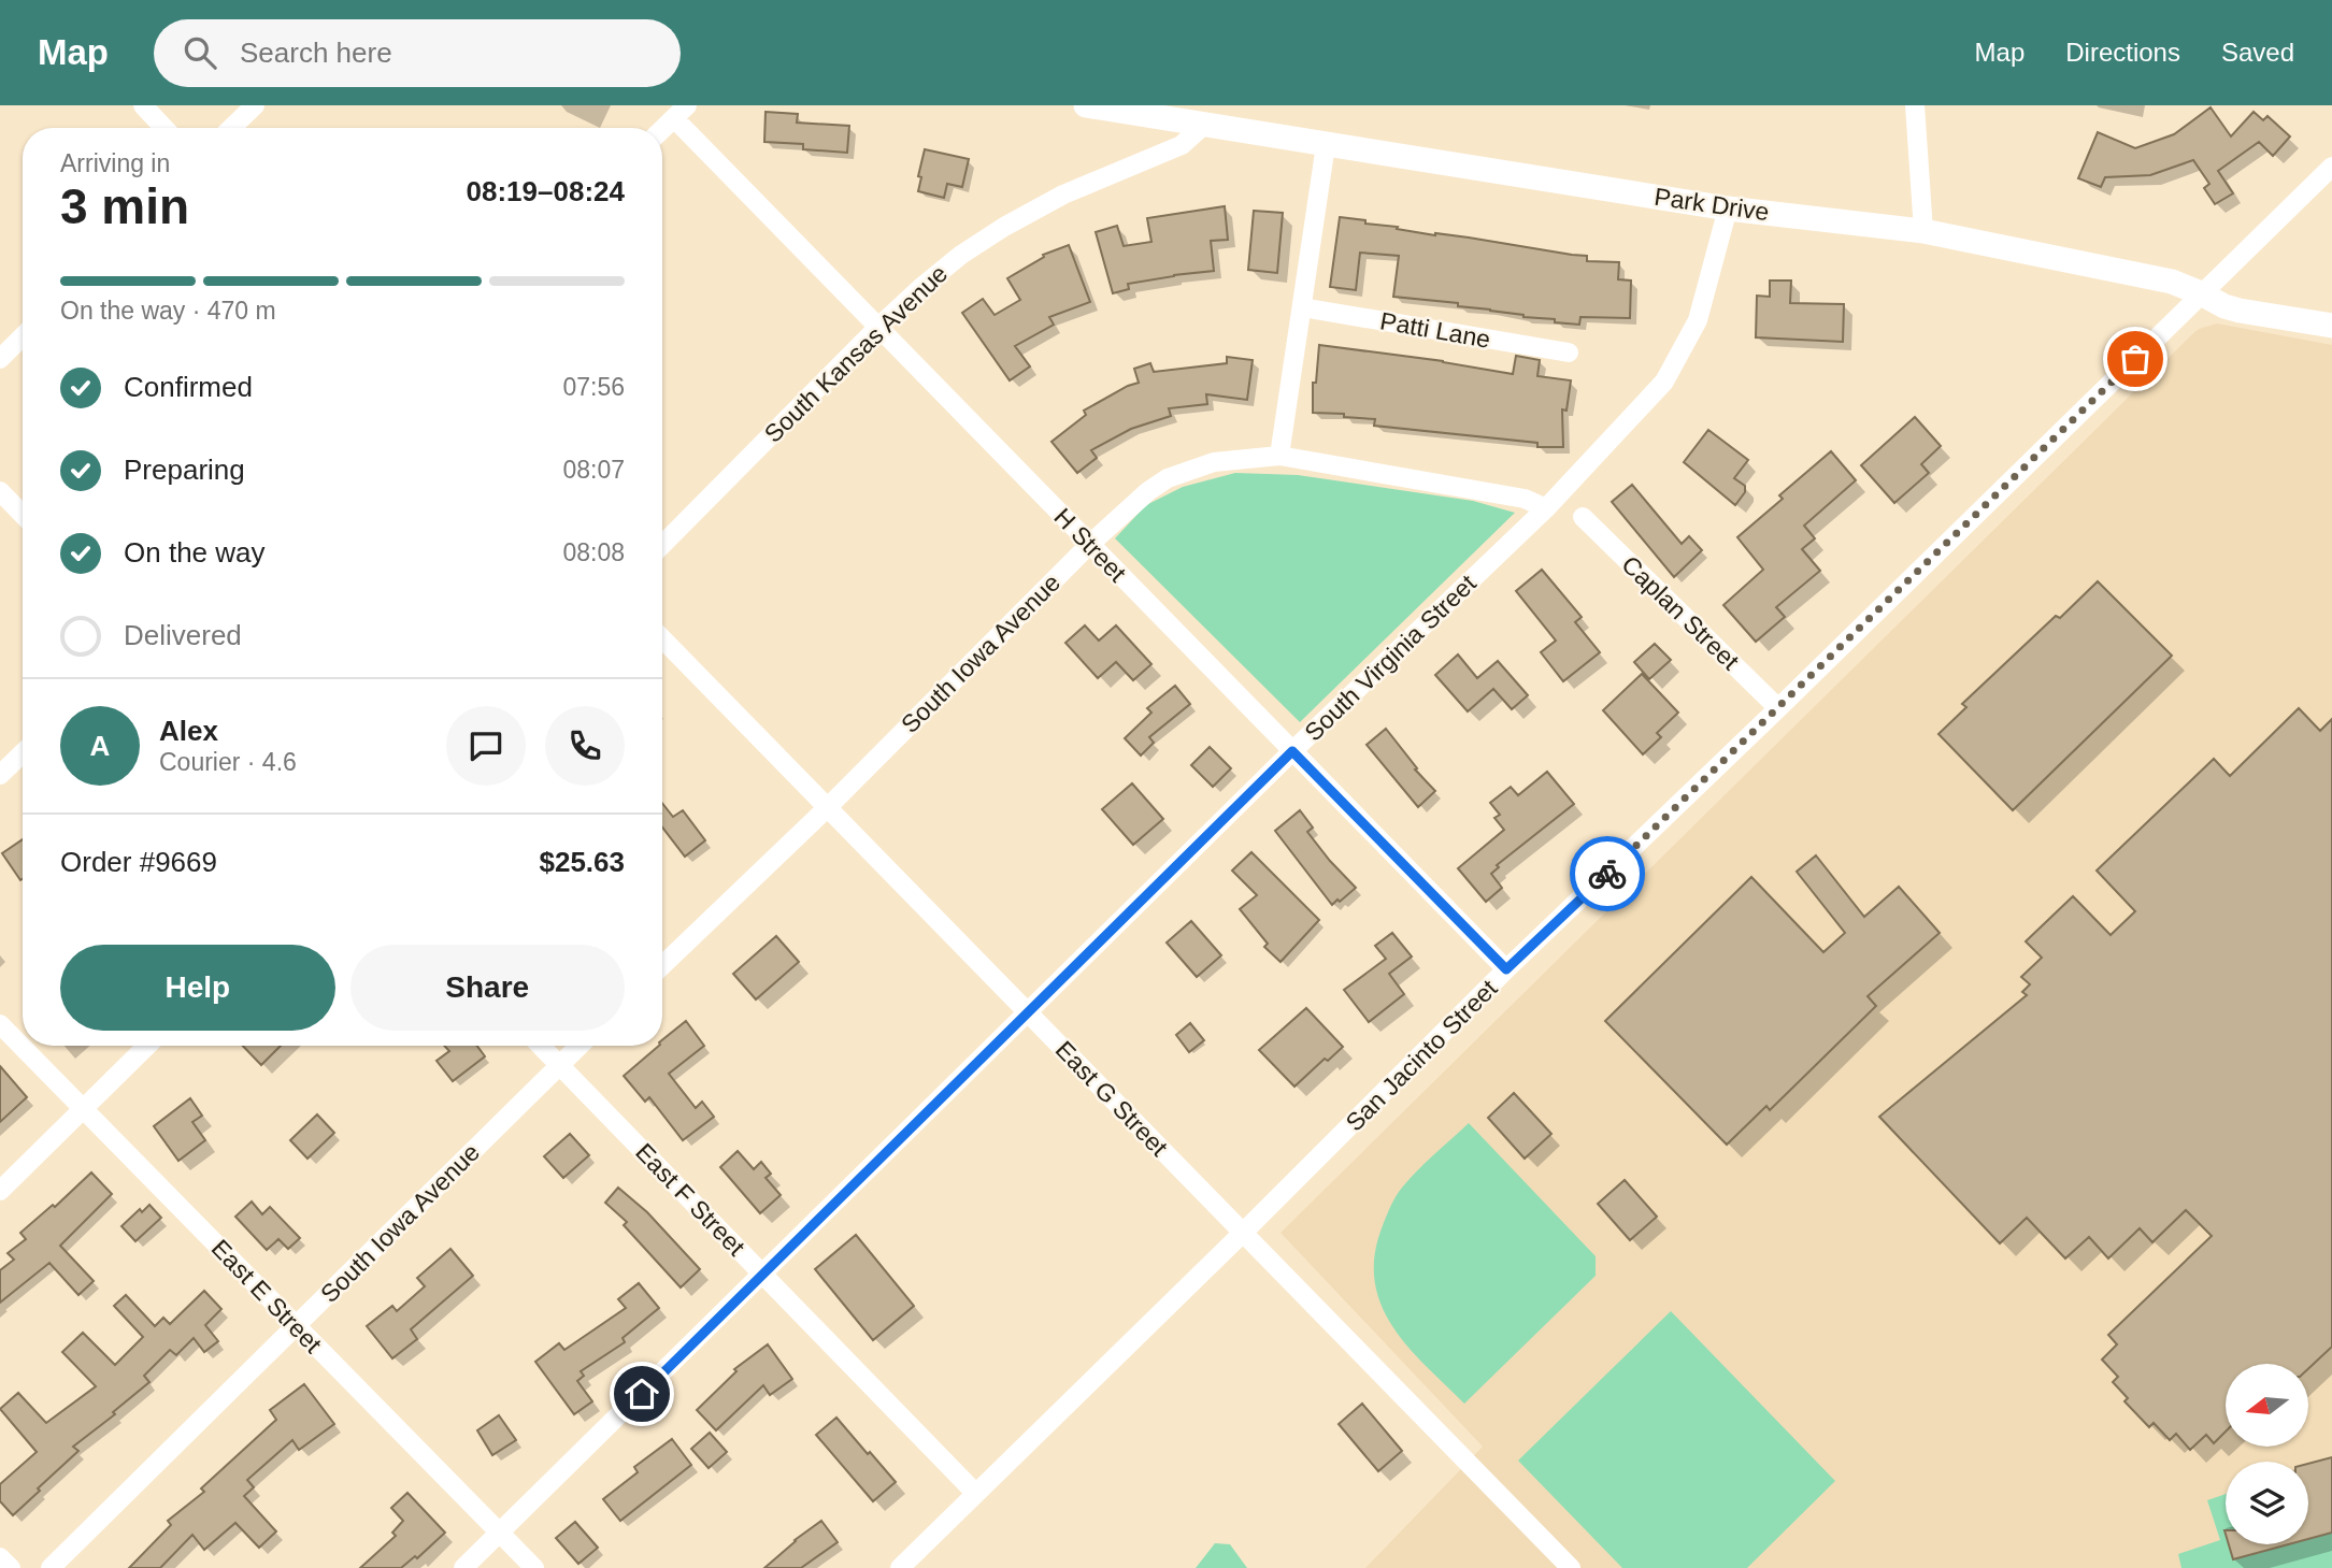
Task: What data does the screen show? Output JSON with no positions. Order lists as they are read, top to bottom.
{
  "streets": {
    "street": [
      "Park Drive",
      "Patti Lane",
      "South Kansas Avenue",
      "H Street",
      "Caplan Street",
      "South Iowa Avenue",
      "South Virginia Street",
      "San Jacinto Street",
      "East G Street",
      "East F Street",
      "East E Street"
    ]
  },
  "crossings": [
    ["Park Drive", "South Kansas Avenue"],
    ["Park Drive", "South Virginia Street"],
    ["Park Drive", "San Jacinto Street"],
    ["South Kansas Avenue", "H Street"],
    ["H Street", "South Iowa Avenue"],
    ["H Street", "South Virginia Street"],
    ["H Street", "San Jacinto Street"],
    ["Caplan Street", "San Jacinto Street"],
    ["South Iowa Avenue", "East G Street"],
    ["South Iowa Avenue", "East F Street"],
    ["South Iowa Avenue", "East E Street"],
    ["South Virginia Street", "East G Street"],
    ["South Virginia Street", "East F Street"],
    ["South Virginia Street", "East E Street"],
    ["San Jacinto Street", "East G Street"],
    ["San Jacinto Street", "East F Street"]
  ],
  "north": "left",
  "page": {
    "header": "Map",
    "search": "Search here",
    "nav": ["Map", "Directions", "Saved"],
    "heading": ["3 min", "Arriving in", "08:19–08:24"],
    "panel": [
      "Alex",
      "Courier · 4.6",
      "Order #9669",
      "$25.63"
    ],
    "bar": "On the way · 470 m",
    "list": [
      ["Confirmed", "07:56"],
      ["Preparing", "08:07"],
      ["On the way", "08:08"],
      "Delivered"
    ],
    "round": "A",
    "buttons": ["Help", "Share"]
  }
}
